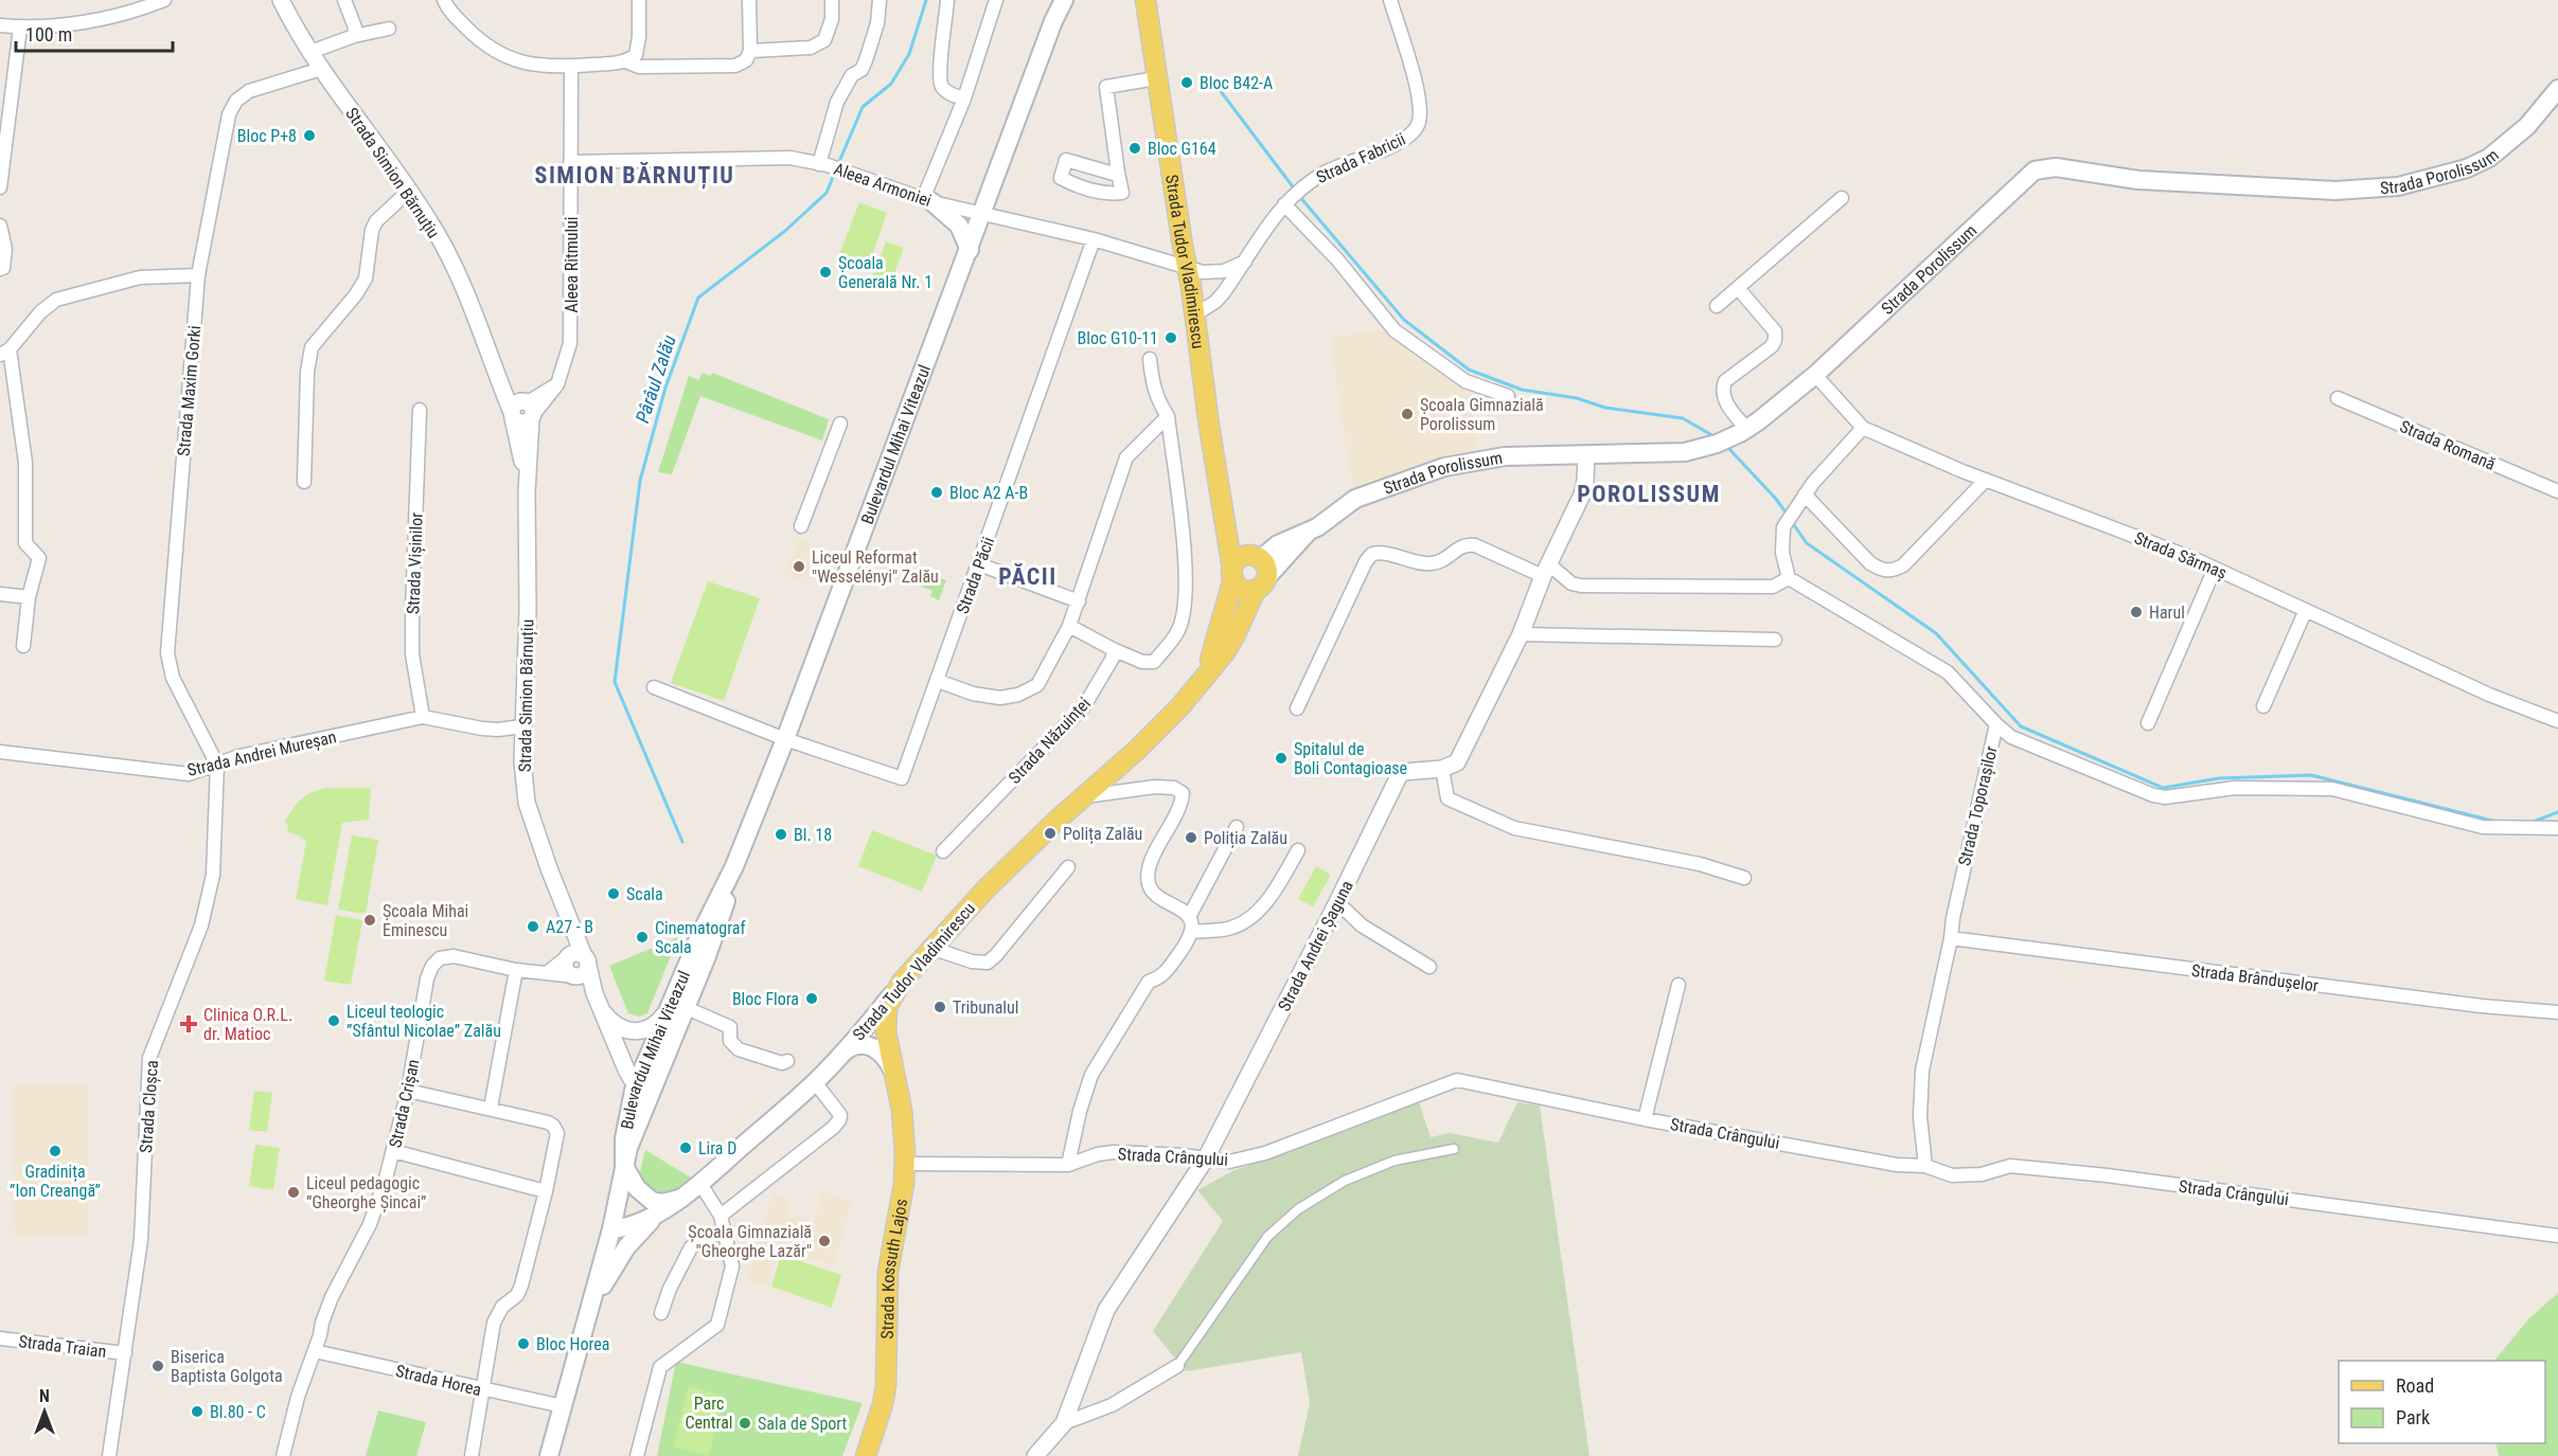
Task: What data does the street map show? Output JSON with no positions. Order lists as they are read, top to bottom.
{
  "streets": {
    "main road": [
      "Strada Porolissum",
      "Strada Tudor Vladimirescu",
      "Bulevardul Mihai Viteazul",
      "Strada Kossuth Lajos"
    ],
    "street": [
      "Strada Fabricii",
      "Strada Simion Bărnuțiu",
      "Aleea Armoniei",
      "Aleea Ritmului",
      "Strada Maxim Gorki",
      "Strada Romană",
      "Strada Sărmaș",
      "Strada Vișinilor",
      "Strada Păcii",
      "Strada Năzuinței",
      "Strada Andrei Mureșan",
      "Strada Toporașilor",
      "Strada Andrei Șaguna",
      "Strada Brândușelor",
      "Strada Crișan",
      "Strada Cloșca",
      "Strada Crângului",
      "Strada Traian",
      "Strada Horea"
    ]
  },
  "crossings": [
    ["Strada Fabricii", "Strada Tudor Vladimirescu"],
    ["Strada Porolissum", "Strada Tudor Vladimirescu"],
    ["Strada Porolissum", "Strada Sărmaș"],
    ["Strada Simion Bărnuțiu", "Aleea Ritmului"],
    ["Strada Simion Bărnuțiu", "Strada Maxim Gorki"],
    ["Strada Simion Bărnuțiu", "Bulevardul Mihai Viteazul"],
    ["Strada Simion Bărnuțiu", "Strada Andrei Mureșan"],
    ["Strada Simion Bărnuțiu", "Strada Crișan"],
    ["Aleea Armoniei", "Strada Tudor Vladimirescu"],
    ["Aleea Armoniei", "Aleea Ritmului"],
    ["Aleea Armoniei", "Bulevardul Mihai Viteazul"],
    ["Aleea Armoniei", "Strada Păcii"],
    ["Strada Tudor Vladimirescu", "Bulevardul Mihai Viteazul"],
    ["Strada Tudor Vladimirescu", "Strada Kossuth Lajos"],
    ["Strada Maxim Gorki", "Strada Andrei Mureșan"],
    ["Strada Maxim Gorki", "Strada Cloșca"],
    ["Bulevardul Mihai Viteazul", "Strada Păcii"],
    ["Bulevardul Mihai Viteazul", "Strada Horea"],
    ["Strada Vișinilor", "Strada Andrei Mureșan"],
    ["Strada Andrei Mureșan", "Strada Cloșca"],
    ["Strada Toporașilor", "Strada Brândușelor"],
    ["Strada Toporașilor", "Strada Crângului"],
    ["Strada Andrei Șaguna", "Strada Crângului"],
    ["Strada Crișan", "Strada Horea"],
    ["Strada Cloșca", "Strada Traian"],
    ["Strada Crângului", "Strada Kossuth Lajos"]
  ],
  "districts": ["SIMION BĂRNUȚIU", "POROLISSUM", "PĂCII"],
  "water": ["Pârâul Zalău"],
  "parks": ["Parc Central"],
  "places": {
    "other": [
      "Bloc B42-A",
      "Bloc P+8",
      "Bloc G164",
      "Școala Generală Nr. 1",
      "Bloc G10-11",
      "Școala Gimnazială Porolissum",
      "Bloc A2 A-B",
      "Liceul Reformat \"Wesselényi\" Zalău",
      "Harul",
      "Spitalul de Boli Contagioase",
      "Polița Zalău",
      "Bl. 18",
      "Poliția Zalău",
      "Scala",
      "Școala Mihai Eminescu",
      "A27 - B",
      "Cinematograf Scala",
      "Bloc Flora",
      "Tribunalul",
      "Liceul teologic ”Sfântul Nicolae” Zalău",
      "Lira D",
      "Gradinița ”Ion Creangă”",
      "Liceul pedagogic ”Gheorghe Șincai”",
      "Școala Gimnazială \"Gheorghe Lazăr\"",
      "Bloc Horea",
      "Biserica Baptista Golgota",
      "Bl.80 - C",
      "Sala de Sport"
    ],
    "health": ["Clinica O.R.L. dr. Matioc"]
  },
  "legend": ["Road", "Park"],
  "scale_bar": "100 m",
  "north": "top"
}
